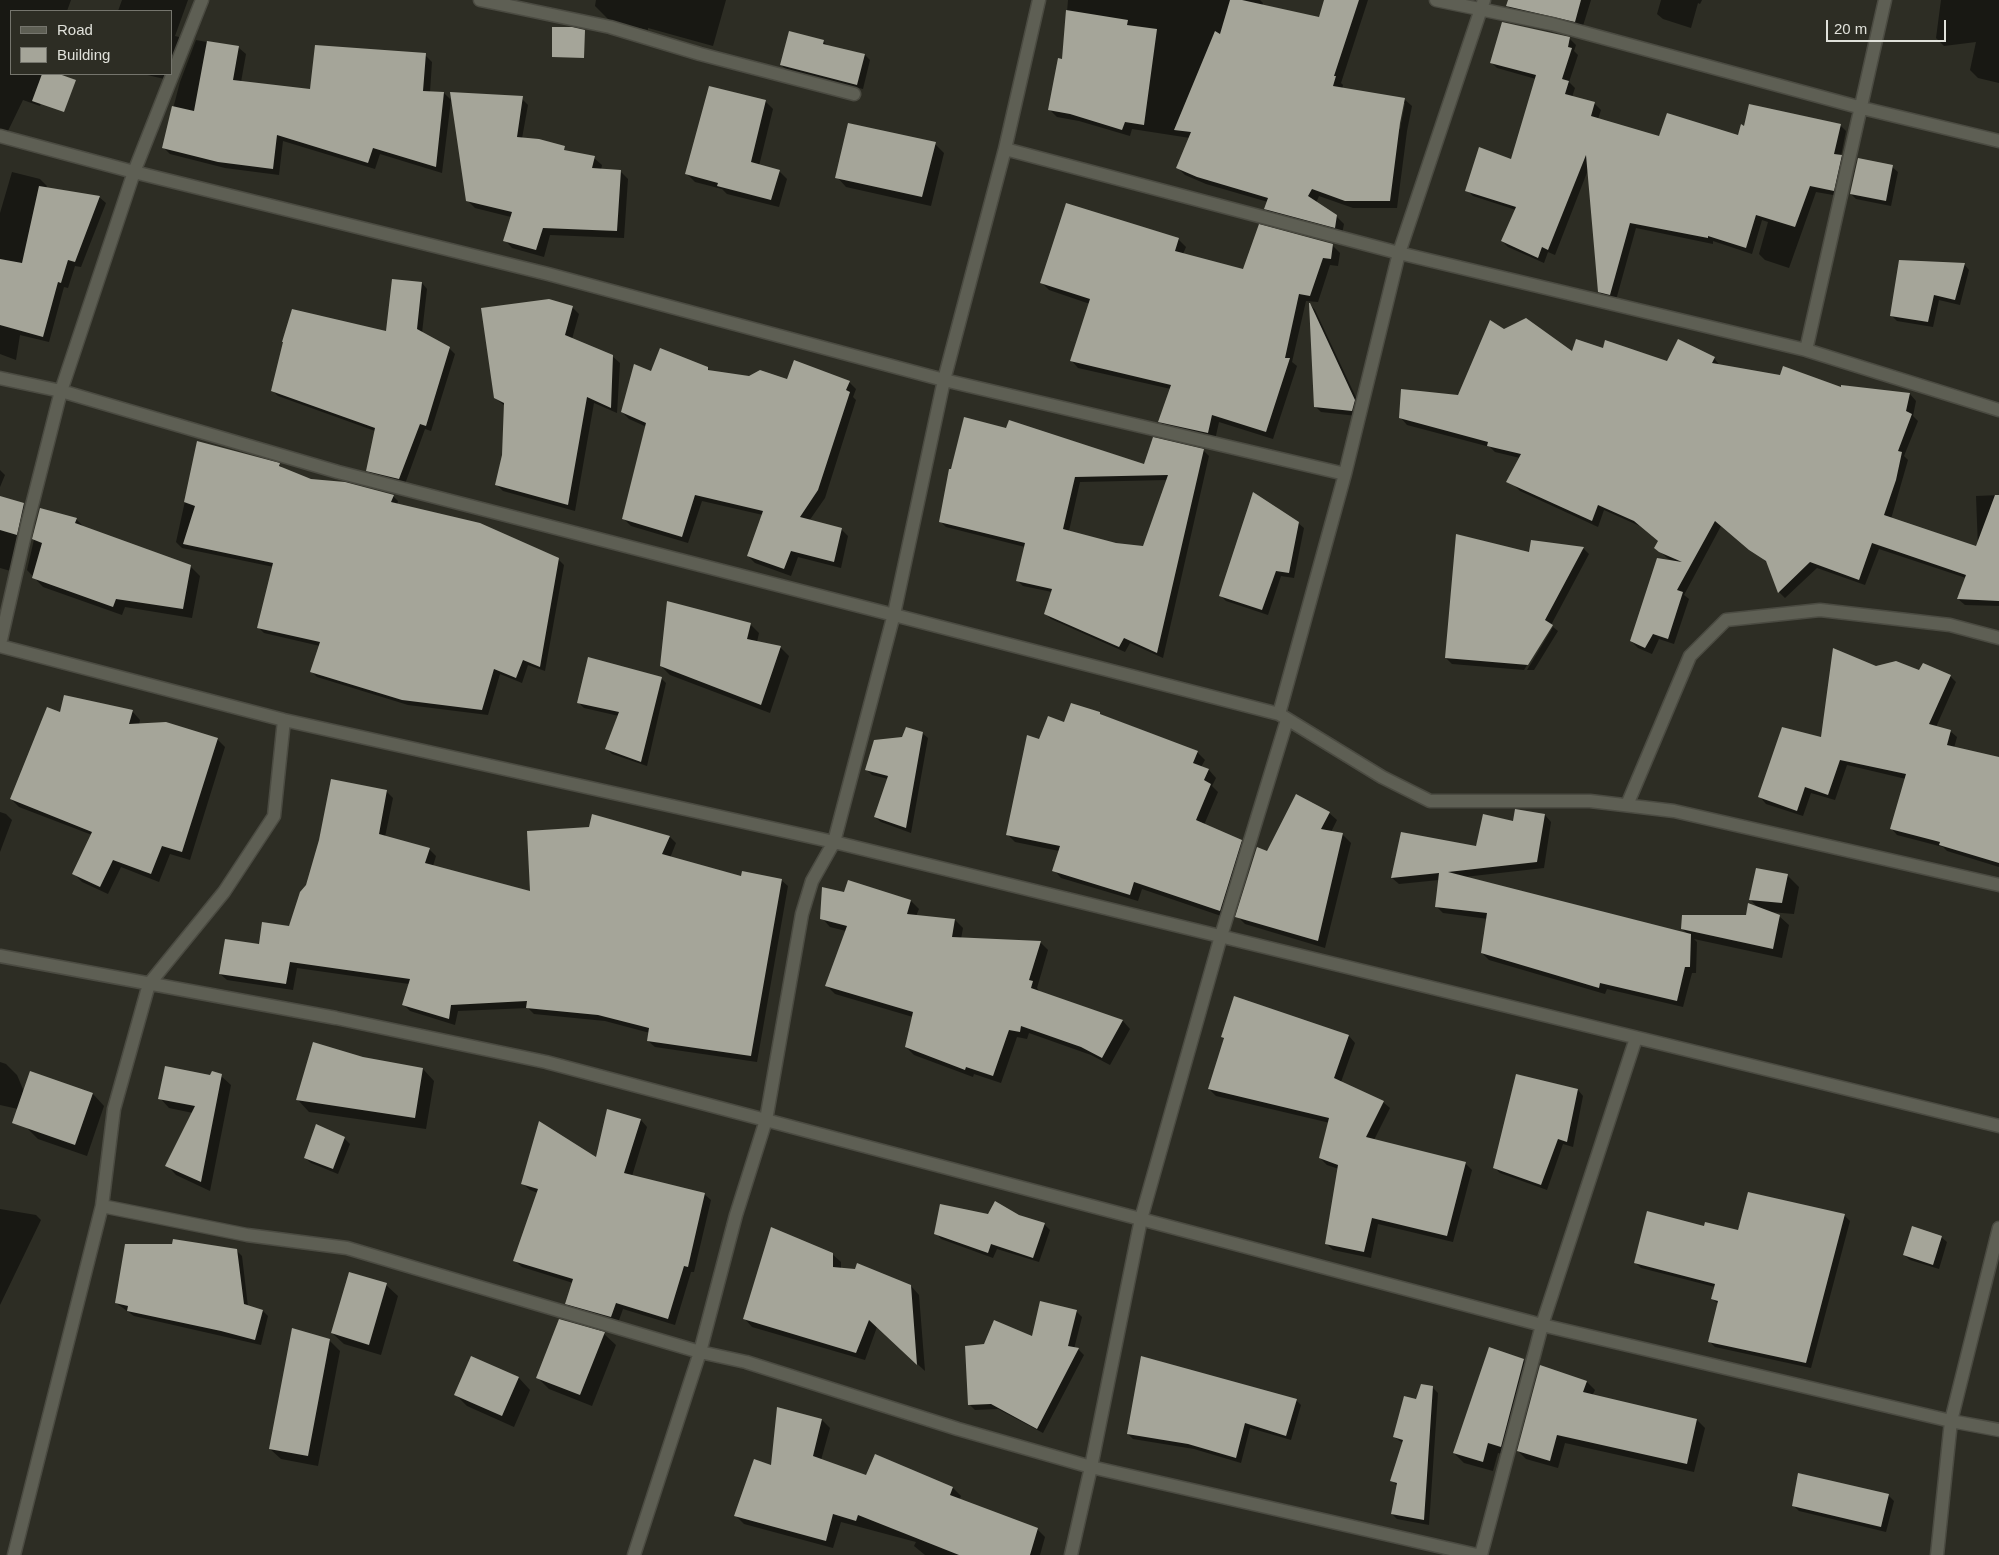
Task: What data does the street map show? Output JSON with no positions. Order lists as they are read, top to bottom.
{
  "legend": ["Road", "Building"],
  "scale_bar": "20 m"
}
